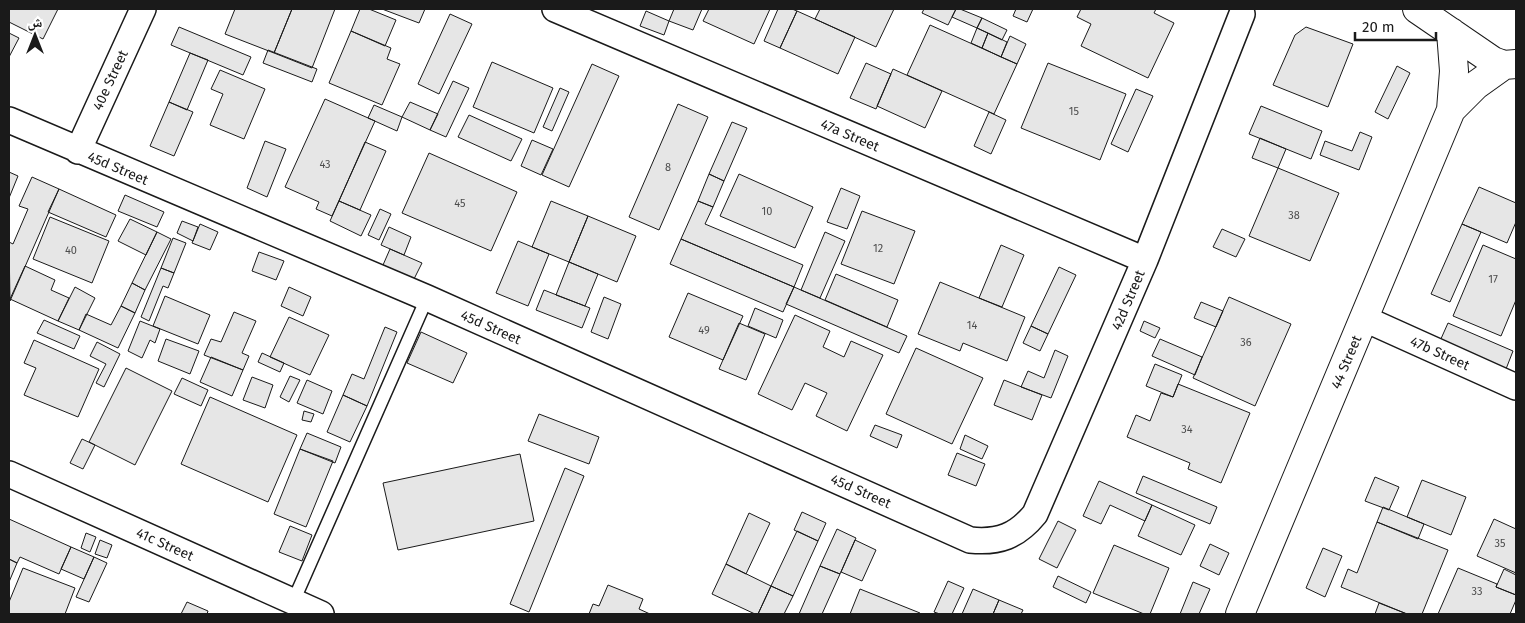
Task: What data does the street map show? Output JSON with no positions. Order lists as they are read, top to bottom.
{
  "streets": {
    "street": [
      "40e Street",
      "47a Street",
      "45d Street",
      "42d Street",
      "47b Street",
      "44 Street",
      "41c Street"
    ]
  },
  "crossings": [
    ["40e Street", "45d Street"],
    ["47a Street", "42d Street"],
    ["45d Street", "42d Street"],
    ["47b Street", "44 Street"]
  ],
  "house_numbers": [
    "15",
    "43",
    "8",
    "45",
    "10",
    "38",
    "12",
    "40",
    "17",
    "14",
    "49",
    "36",
    "34",
    "35",
    "33"
  ],
  "scale_bar": "20 m",
  "north": "top"
}
